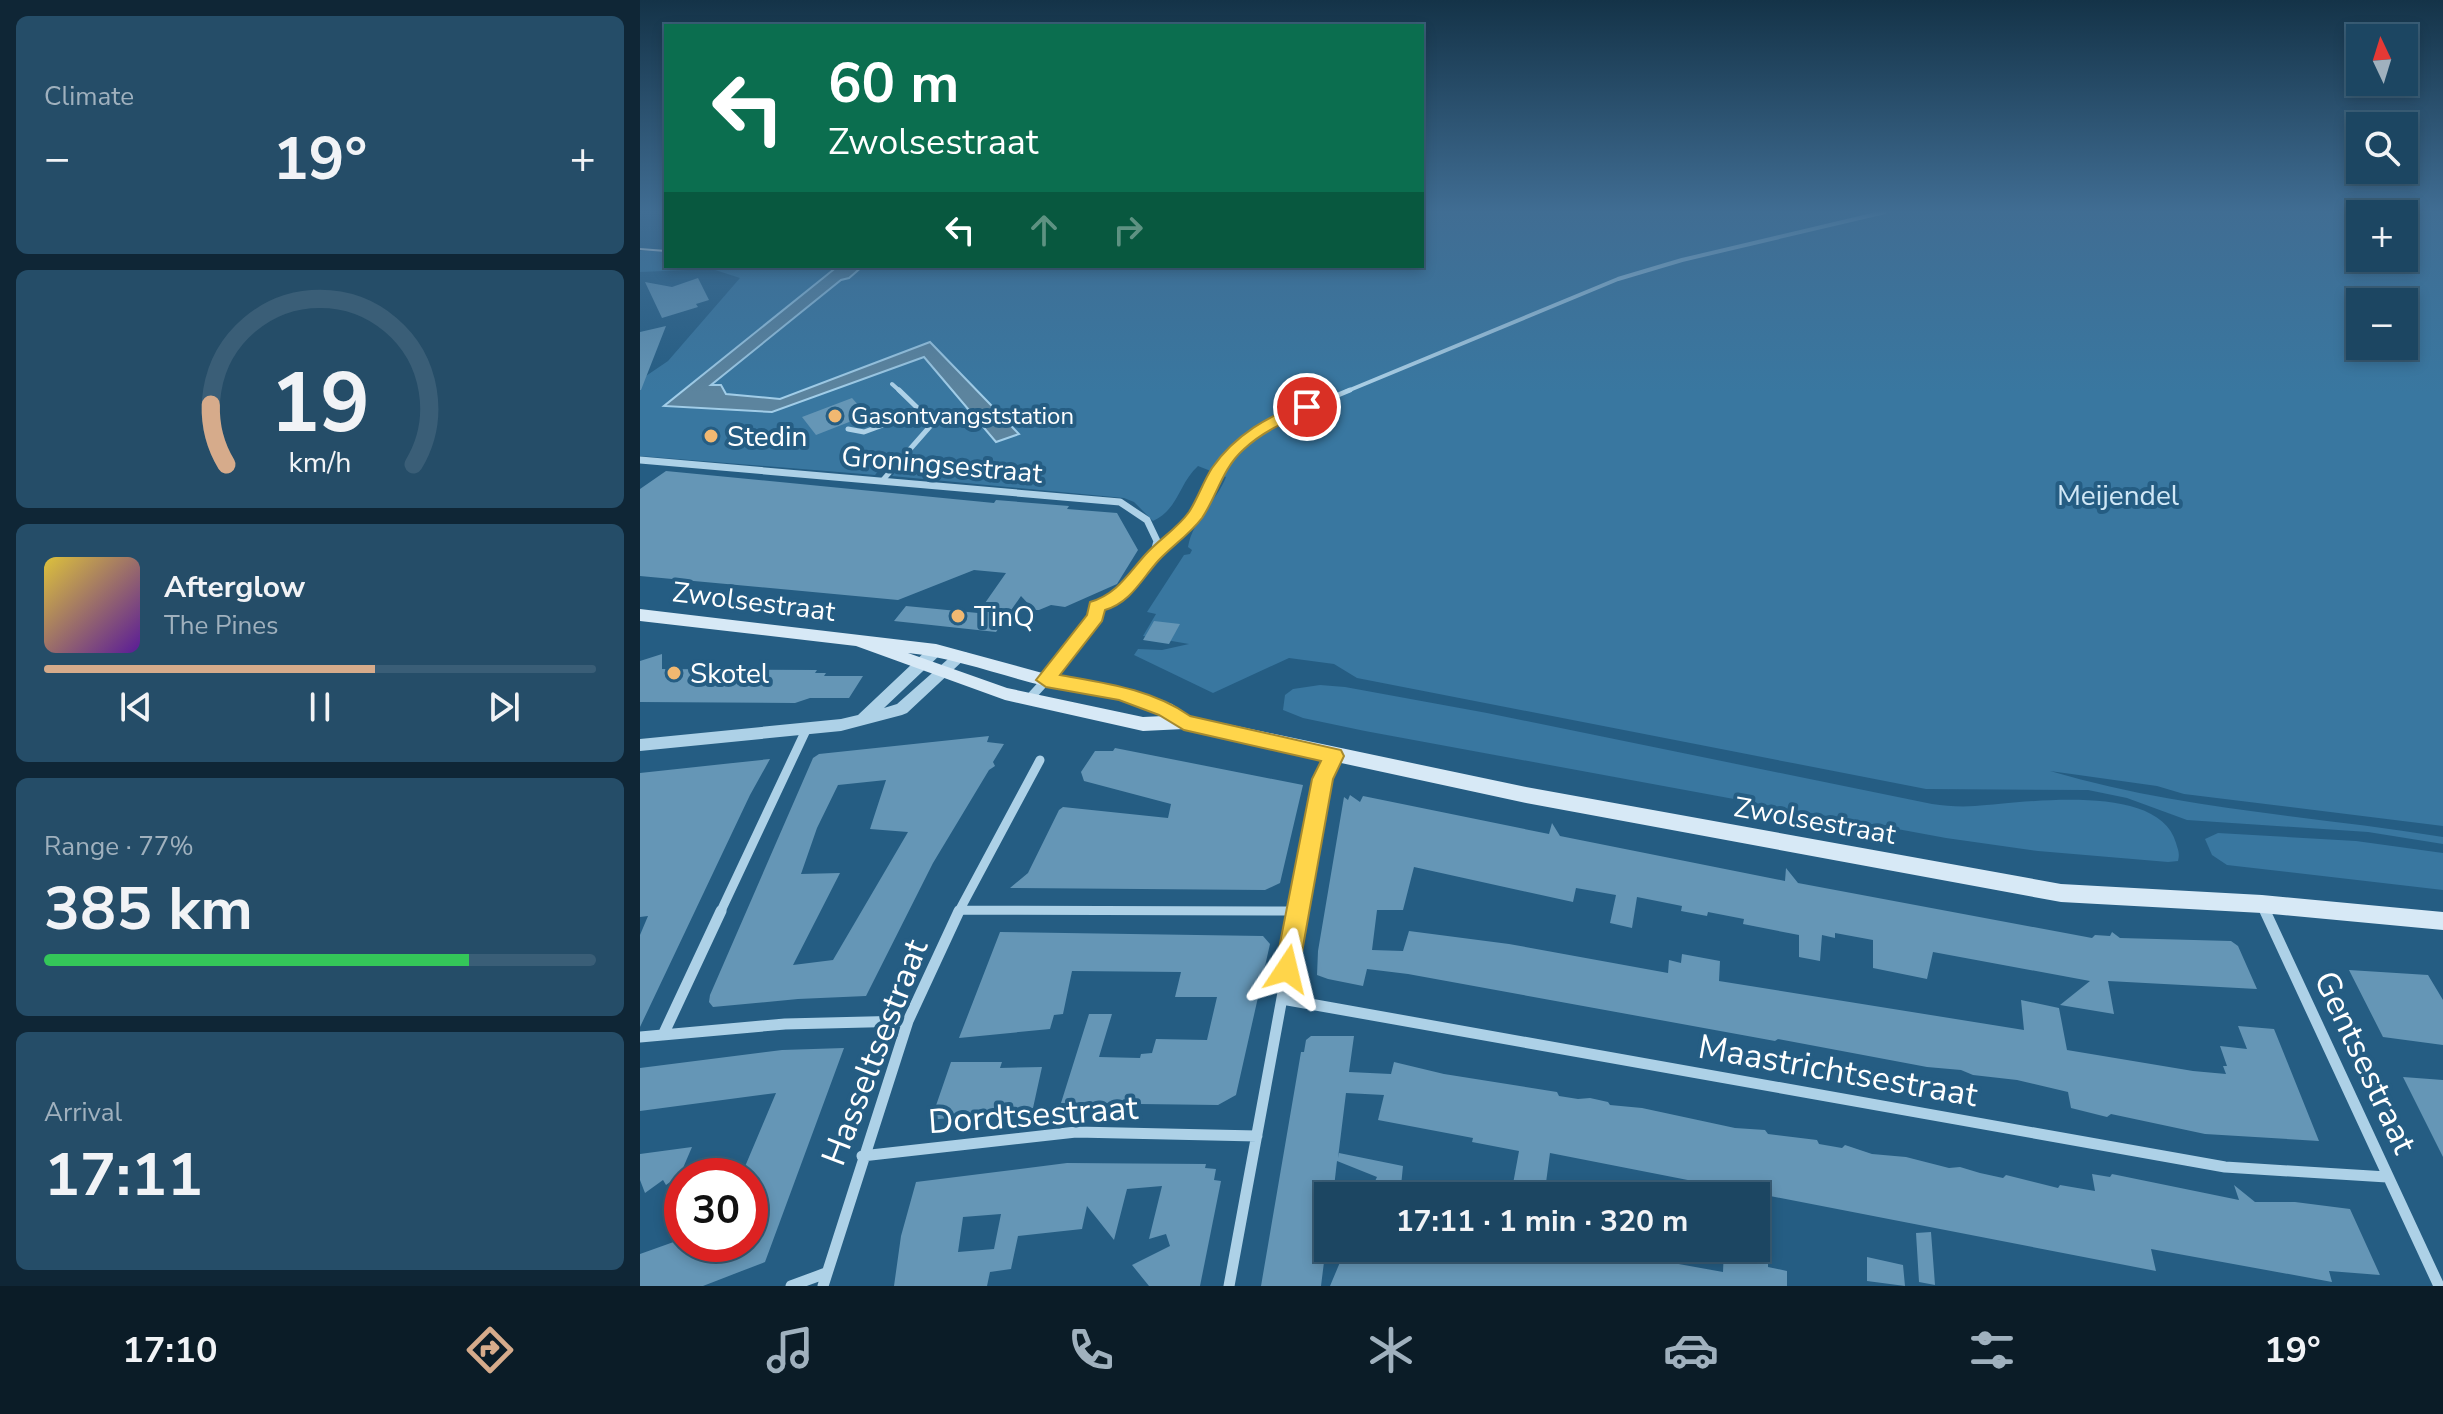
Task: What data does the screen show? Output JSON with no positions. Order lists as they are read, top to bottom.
{
  "streets": {
    "main road": ["Zwolsestraat"],
    "street": [
      "Groningsestraat",
      "Hasseltsestraat",
      "Gentsestraat",
      "Maastrichtsestraat",
      "Dordtsestraat"
    ]
  },
  "crossings": [
    ["Zwolsestraat", "Gentsestraat"],
    ["Hasseltsestraat", "Dordtsestraat"],
    ["Gentsestraat", "Maastrichtsestraat"]
  ],
  "parks": ["Meijendel"],
  "places": [
    "Gasontvangststation",
    "Stedin",
    "TinQ",
    "Skotel"
  ],
  "north": "top",
  "page": {
    "tile": [
      "Climate",
      ["Range · 77%", "385 km"],
      ["Arrival", "17:11"]
    ],
    "map_buttons": ["+", "−"],
    "turn": ["60 m", "Zwolsestraat"],
    "heat": ["−", "19°", "+"],
    "song": ["Afterglow", "The Pines"],
    "limit": "30",
    "trip": "17:11 · 1 min · 320 m",
    "tabs": ["17:10", "19°"],
    "gauge": ["19", "km/h"]
  }
}
